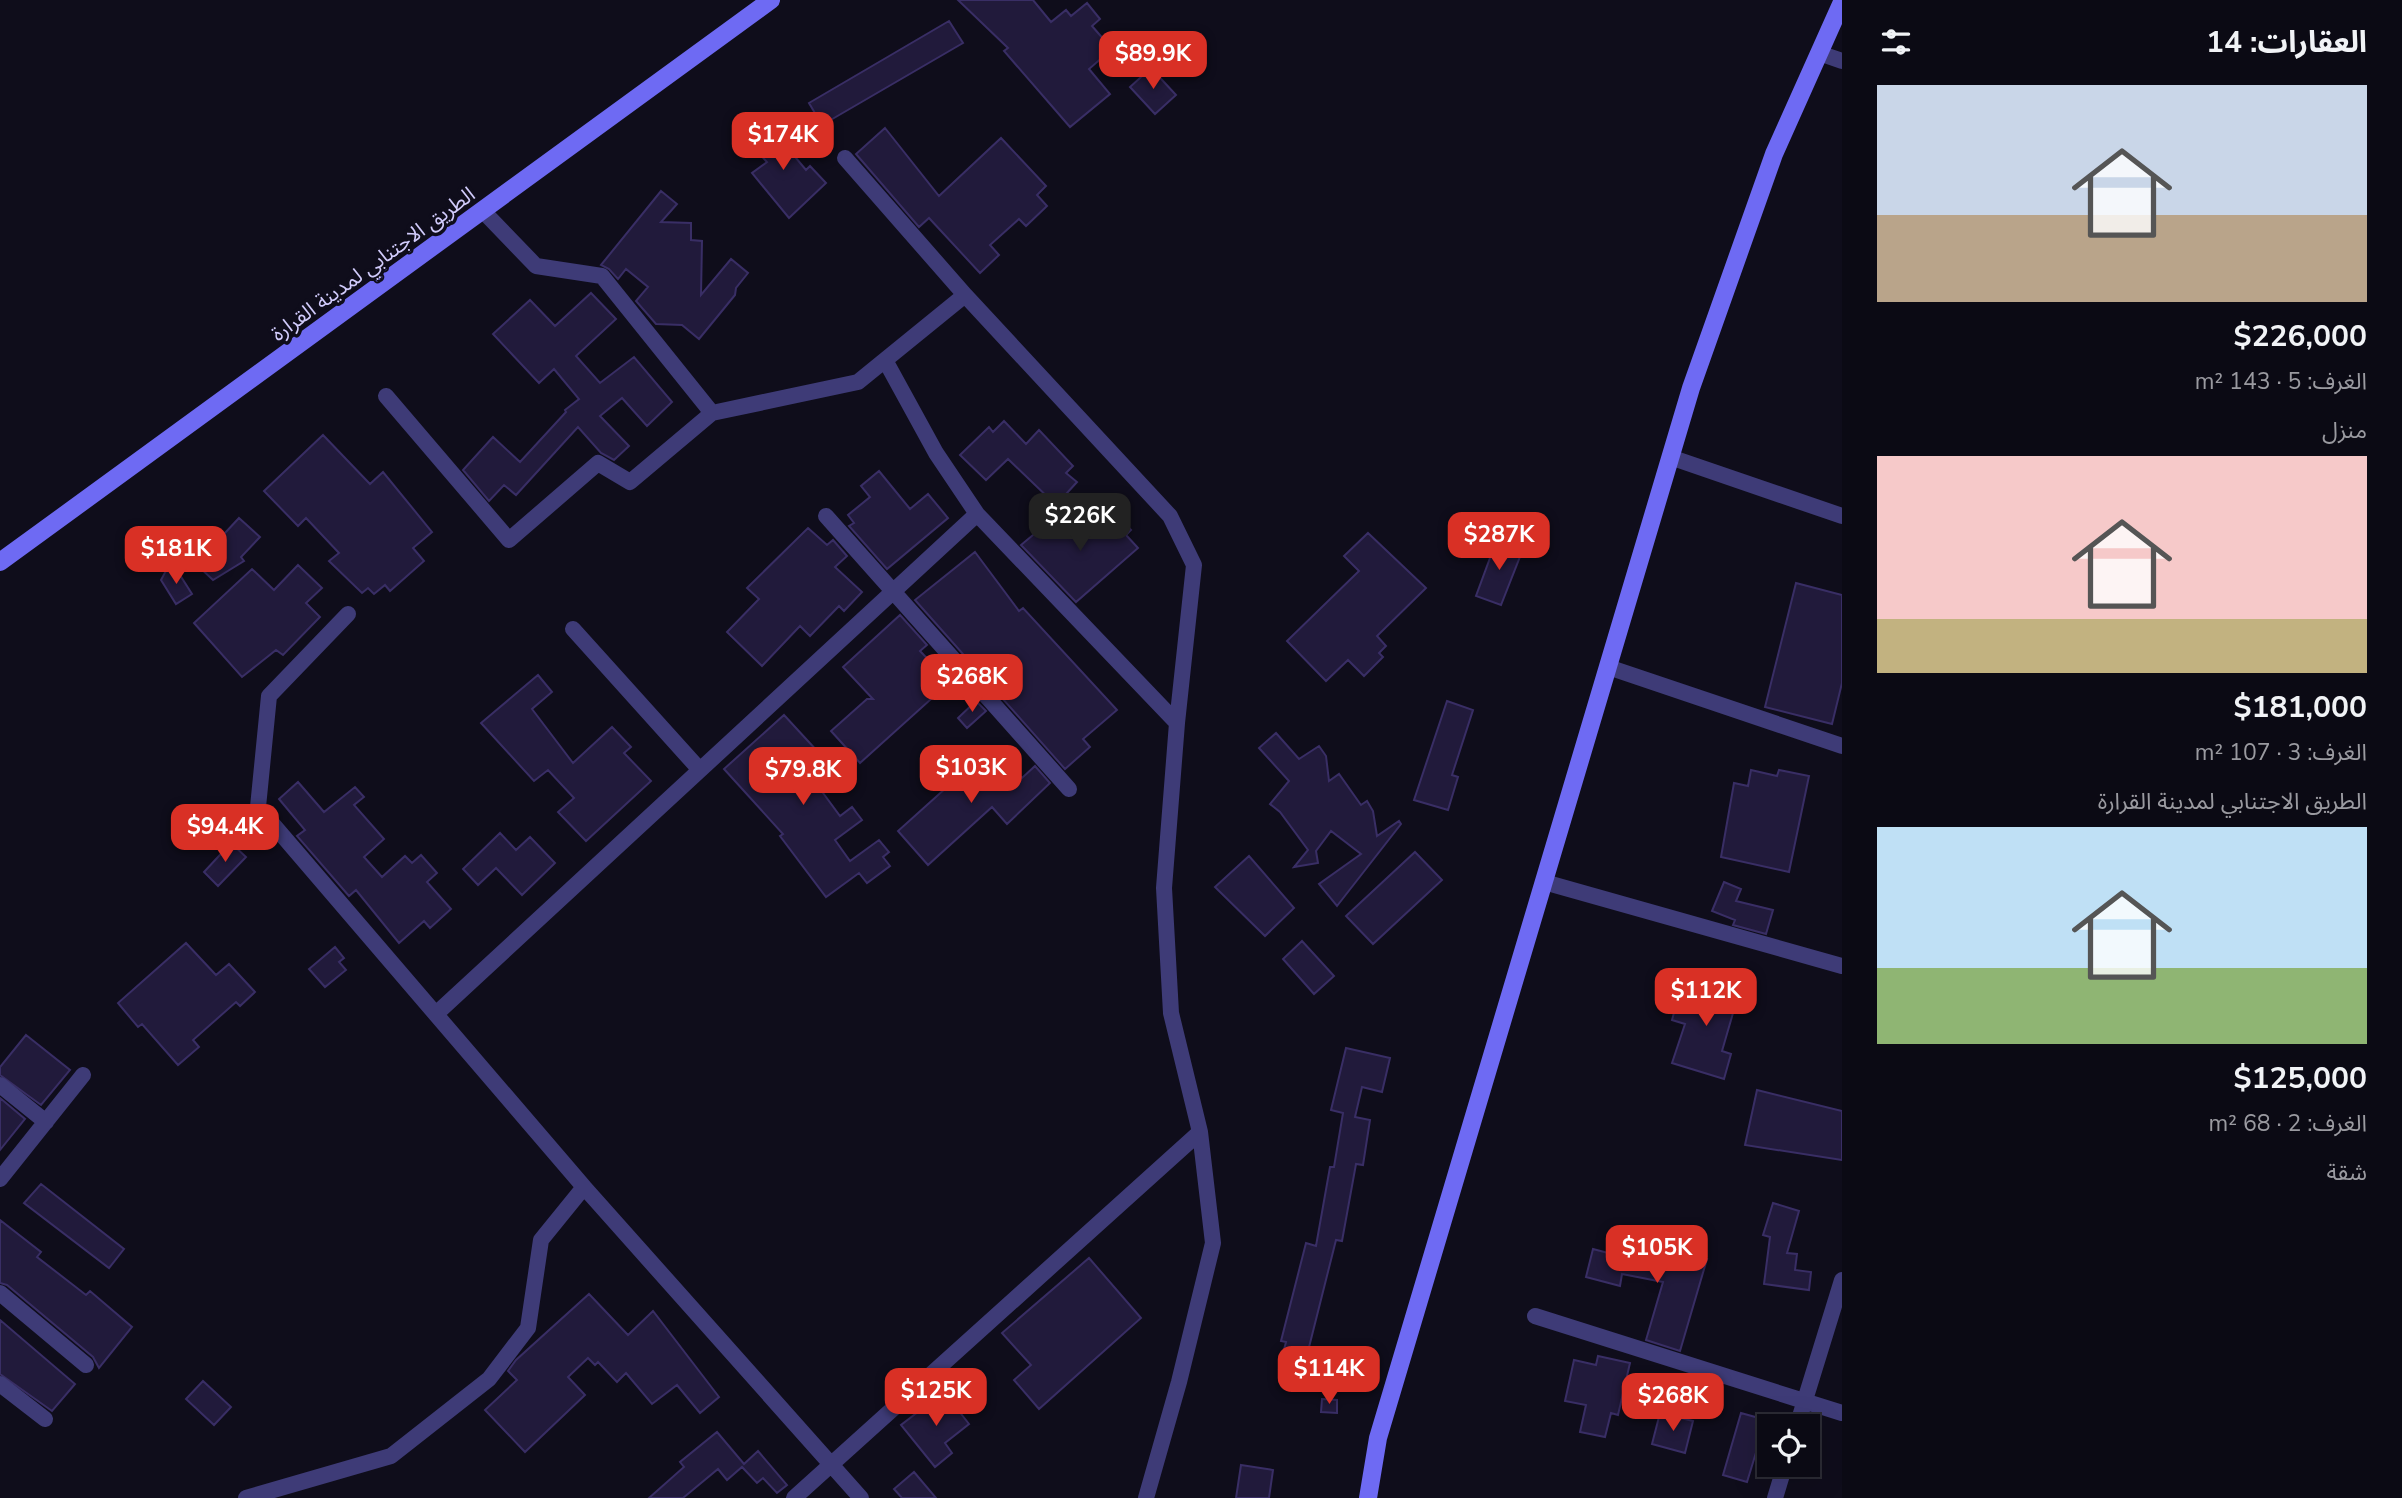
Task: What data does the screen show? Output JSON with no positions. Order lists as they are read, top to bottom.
{
  "streets": {
    "main road": ["الطريق الاجتنابي لمدينة القرارة"]
  },
  "page": {
    "heading": "العقارات: 14",
    "price": [
      "$89.9K",
      "$174K",
      "$226K",
      "$287K",
      "$181K",
      "$268K",
      "$103K",
      "$79.8K",
      "$94.4K",
      "$112K",
      "$105K",
      "$114K",
      "$125K",
      "$268K"
    ],
    "list": [
      {
        "name": "$226,000",
        "note": "الغرف: 5 · 143 m² · منزل"
      },
      {
        "name": "$181,000",
        "note": "الغرف: 3 · 107 m² · الطريق الاجتنابي لمدينة القرارة"
      },
      {
        "name": "$125,000",
        "note": "الغرف: 2 · 68 m² · شقة"
      }
    ]
  }
}
